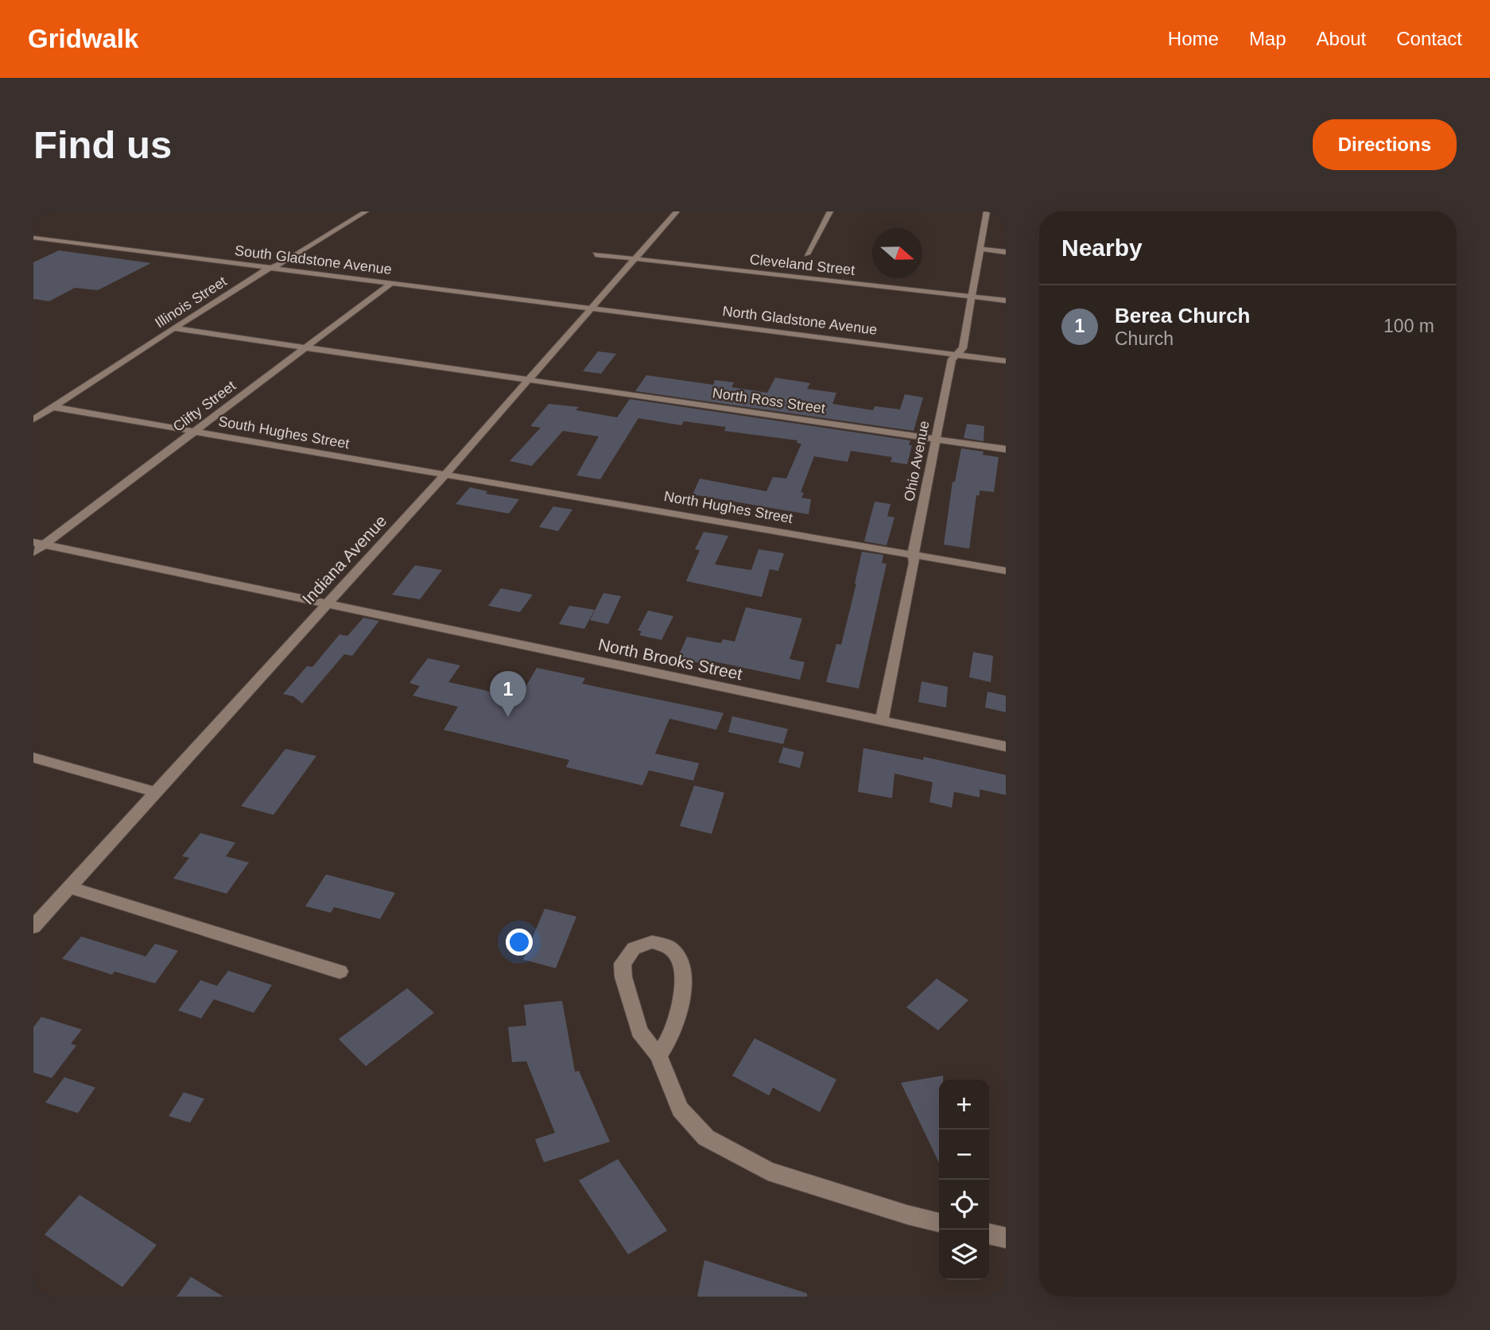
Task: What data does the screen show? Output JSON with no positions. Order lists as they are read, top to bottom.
{
  "streets": {
    "street": [
      "South Gladstone Avenue",
      "Cleveland Street",
      "Illinois Street",
      "North Gladstone Avenue",
      "North Ross Street",
      "Clifty Street",
      "South Hughes Street",
      "Ohio Avenue",
      "North Hughes Street",
      "Indiana Avenue",
      "North Brooks Street"
    ]
  },
  "crossings": [
    ["South Gladstone Avenue", "Illinois Street"],
    ["South Gladstone Avenue", "North Gladstone Avenue"],
    ["South Gladstone Avenue", "Clifty Street"],
    ["South Gladstone Avenue", "Indiana Avenue"],
    ["Cleveland Street", "Ohio Avenue"],
    ["Cleveland Street", "Indiana Avenue"],
    ["Illinois Street", "North Ross Street"],
    ["Illinois Street", "South Hughes Street"],
    ["North Gladstone Avenue", "Ohio Avenue"],
    ["North Gladstone Avenue", "Indiana Avenue"],
    ["North Ross Street", "Clifty Street"],
    ["North Ross Street", "Ohio Avenue"],
    ["North Ross Street", "Indiana Avenue"],
    ["Clifty Street", "South Hughes Street"],
    ["Clifty Street", "North Brooks Street"],
    ["South Hughes Street", "North Hughes Street"],
    ["South Hughes Street", "Indiana Avenue"],
    ["Ohio Avenue", "North Hughes Street"],
    ["Ohio Avenue", "North Brooks Street"],
    ["North Hughes Street", "Indiana Avenue"],
    ["Indiana Avenue", "North Brooks Street"]
  ],
  "north": "right",
  "page": {
    "header": "Gridwalk",
    "nav": [
      "Home",
      "Map",
      "About",
      "Contact"
    ],
    "buttons": "Directions",
    "title": "Find us",
    "heading": "Nearby",
    "list": [
      {
        "mark": "1",
        "name": "Berea Church",
        "note": "Church",
        "value": "100 m"
      }
    ],
    "pins": "1",
    "map_buttons": ["+", "−"]
  }
}
